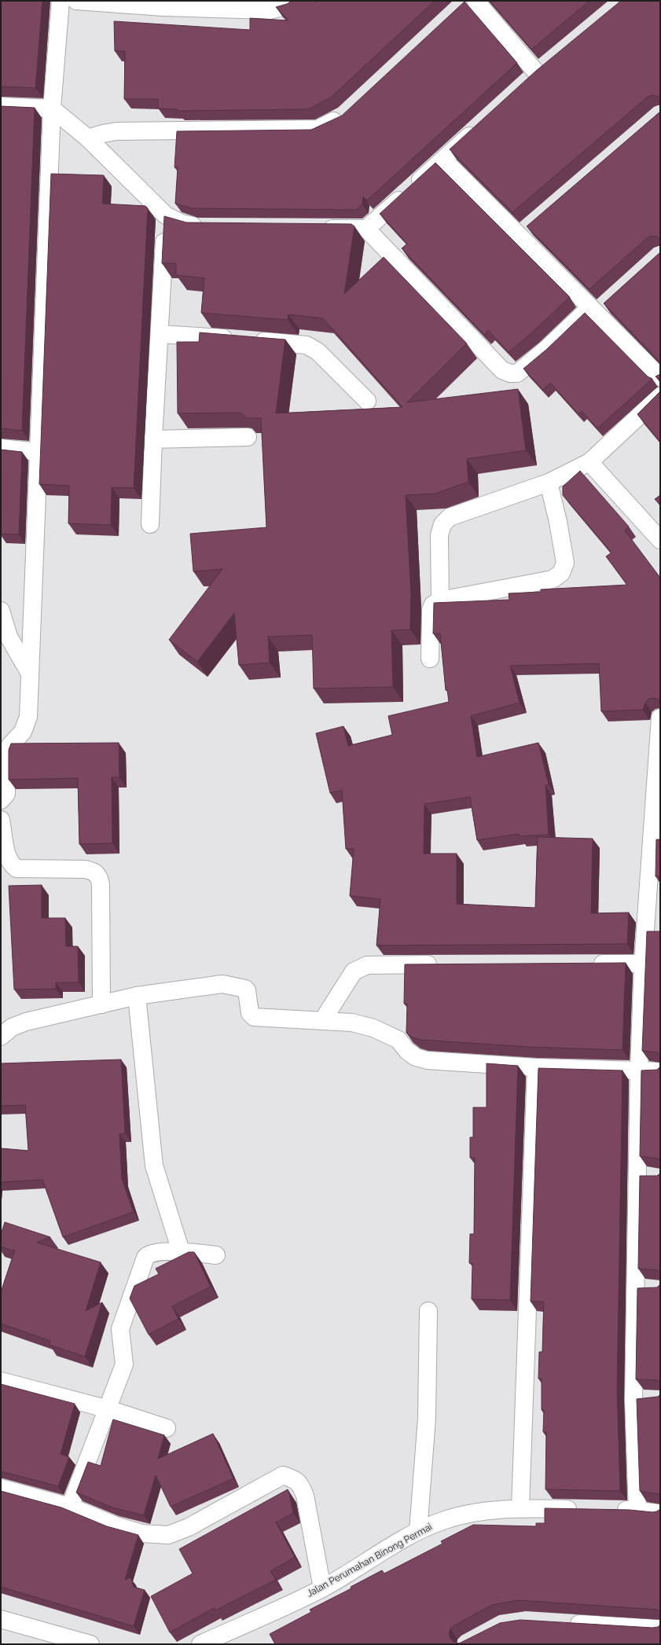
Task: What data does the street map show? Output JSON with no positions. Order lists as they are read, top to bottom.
{
  "streets": {
    "street": ["Jalan Perumahan Binong Permai"]
  }
}
